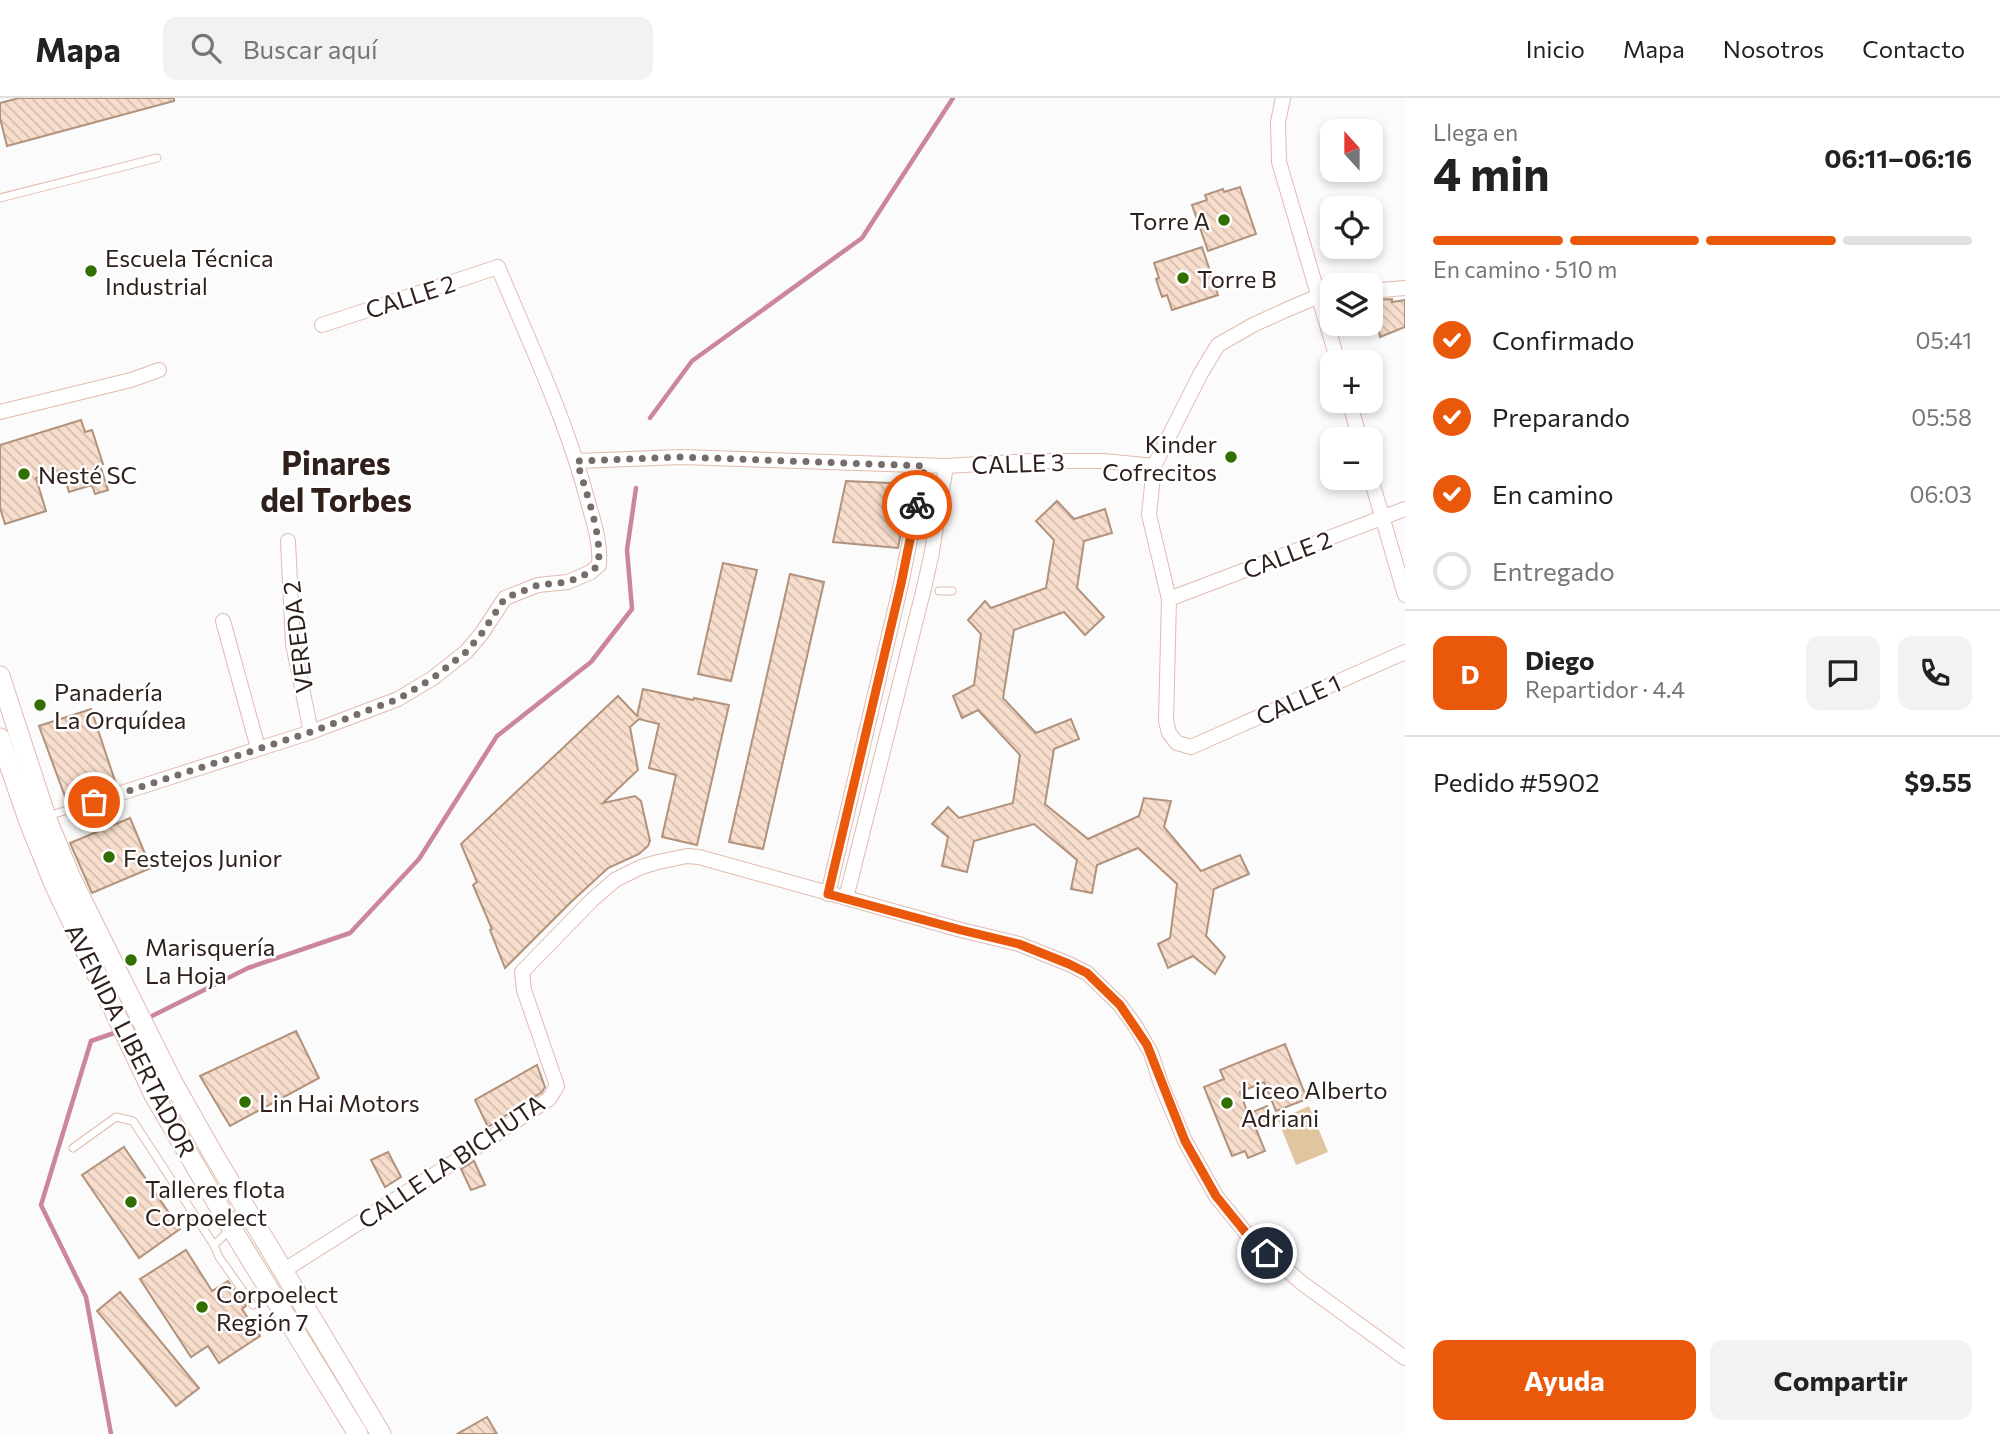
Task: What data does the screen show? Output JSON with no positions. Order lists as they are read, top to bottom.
{
  "streets": {
    "main road": ["AVENIDA LIBERTADOR"],
    "street": [
      "CALLE 2",
      "CALLE 3",
      "VEREDA 2",
      "CALLE 1",
      "CALLE LA BICHUTA"
    ]
  },
  "crossings": [
    ["CALLE 2", "CALLE 3"],
    ["CALLE 2", "CALLE 1"],
    ["AVENIDA LIBERTADOR", "CALLE LA BICHUTA"]
  ],
  "districts": ["Pinares del Torbes"],
  "places": [
    "Torre A",
    "Escuela Técnica Industrial",
    "Torre B",
    "Kinder Cofrecitos",
    "Nesté SC",
    "Panadería La Orquídea",
    "Festejos Junior",
    "Marisquería La Hoja",
    "Lin Hai Motors",
    "Liceo Alberto Adriani",
    "Talleres flota Corpoelect",
    "Corpoelect Región 7"
  ],
  "north": "top",
  "page": {
    "header": "Mapa",
    "search": "Buscar aquí",
    "nav": [
      "Inicio",
      "Mapa",
      "Nosotros",
      "Contacto"
    ],
    "heading": ["4 min", "Llega en", "06:11–06:16"],
    "panel": [
      "Diego",
      "Repartidor · 4.4",
      "Pedido #5902",
      "$9.55"
    ],
    "map_buttons": ["+", "−"],
    "bar": "En camino · 510 m",
    "list": [
      ["Confirmado", "05:41"],
      ["Preparando", "05:58"],
      ["En camino", "06:03"],
      "Entregado"
    ],
    "round": "D",
    "buttons": ["Ayuda", "Compartir"]
  }
}
